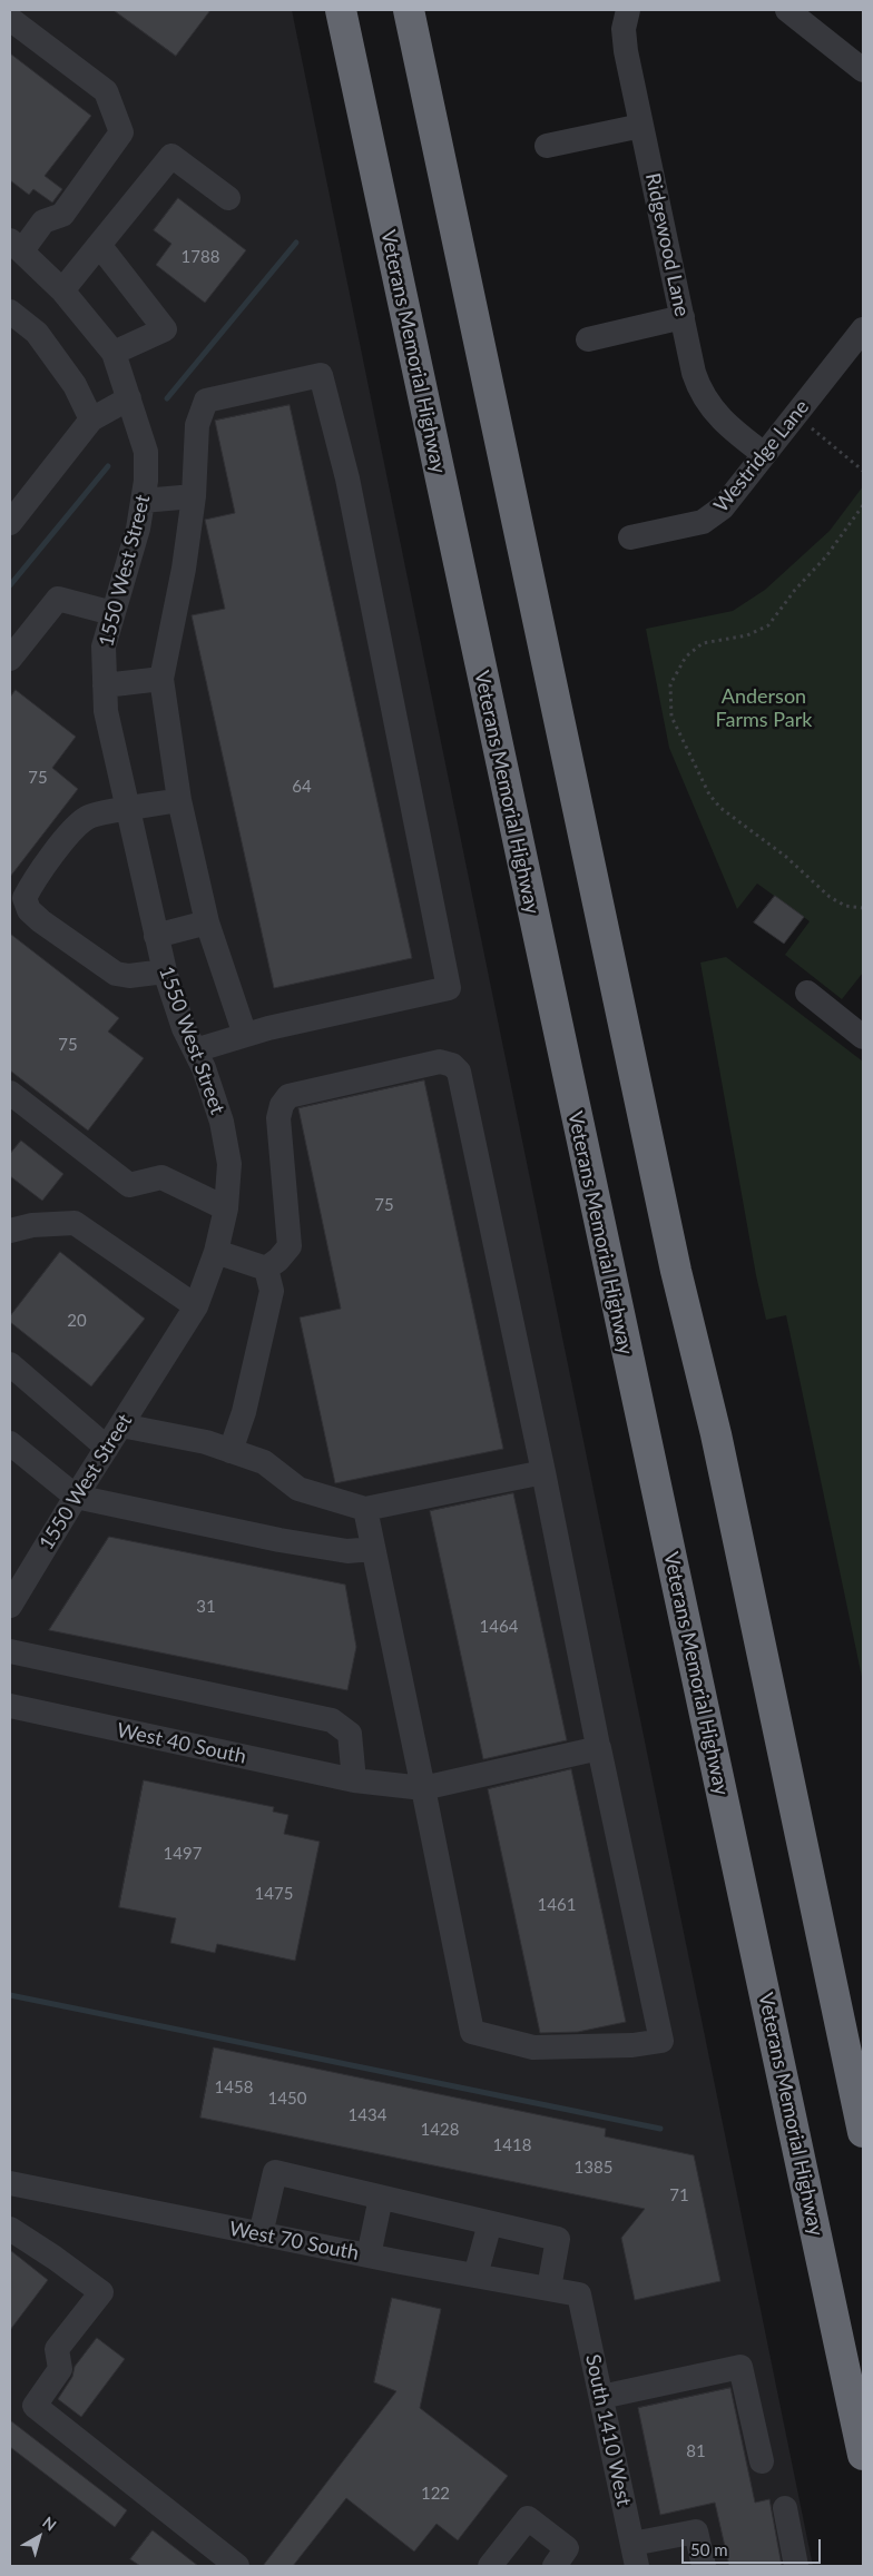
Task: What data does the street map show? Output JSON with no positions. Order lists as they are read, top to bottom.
{
  "streets": {
    "highway": ["Veterans Memorial Highway"],
    "street": [
      "Ridgewood Lane",
      "Westridge Lane",
      "1550 West Street",
      "West 40 South",
      "West 70 South",
      "South 1410 West"
    ]
  },
  "crossings": [
    ["Ridgewood Lane", "Westridge Lane"],
    ["West 70 South", "South 1410 West"]
  ],
  "parks": ["Anderson Farms Park"],
  "house_numbers": [
    "1788",
    "75",
    "64",
    "75",
    "75",
    "20",
    "31",
    "1464",
    "1497",
    "1475",
    "1461",
    "1458",
    "1450",
    "1434",
    "1428",
    "1418",
    "1385",
    "71",
    "81",
    "122"
  ],
  "scale_bar": "50 m",
  "north": "top right"
}
